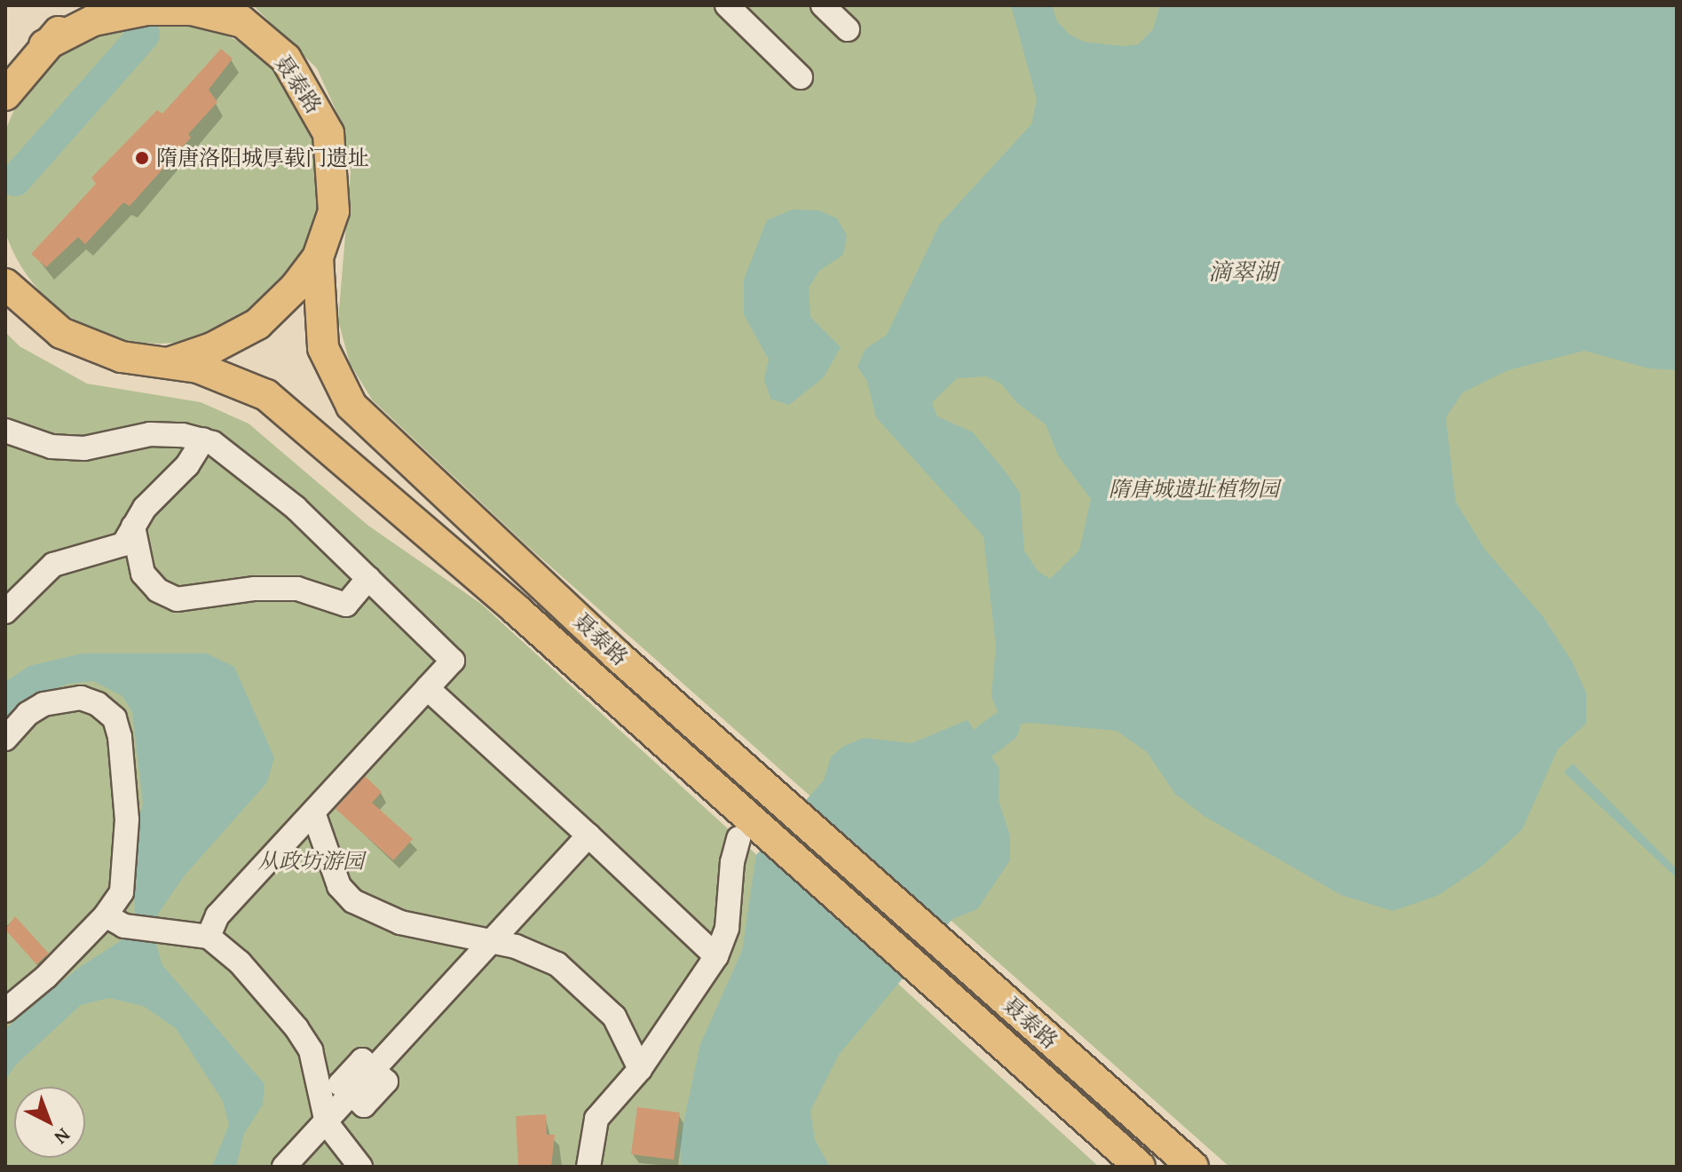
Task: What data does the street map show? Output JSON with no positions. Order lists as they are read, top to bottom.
{
  "streets": {
    "main road": ["聂泰路"]
  },
  "water": ["滴翠湖"],
  "parks": ["隋唐城遗址植物园", "从政坊游园"],
  "places": ["隋唐洛阳城厚载门遗址"],
  "north": "bottom right"
}
